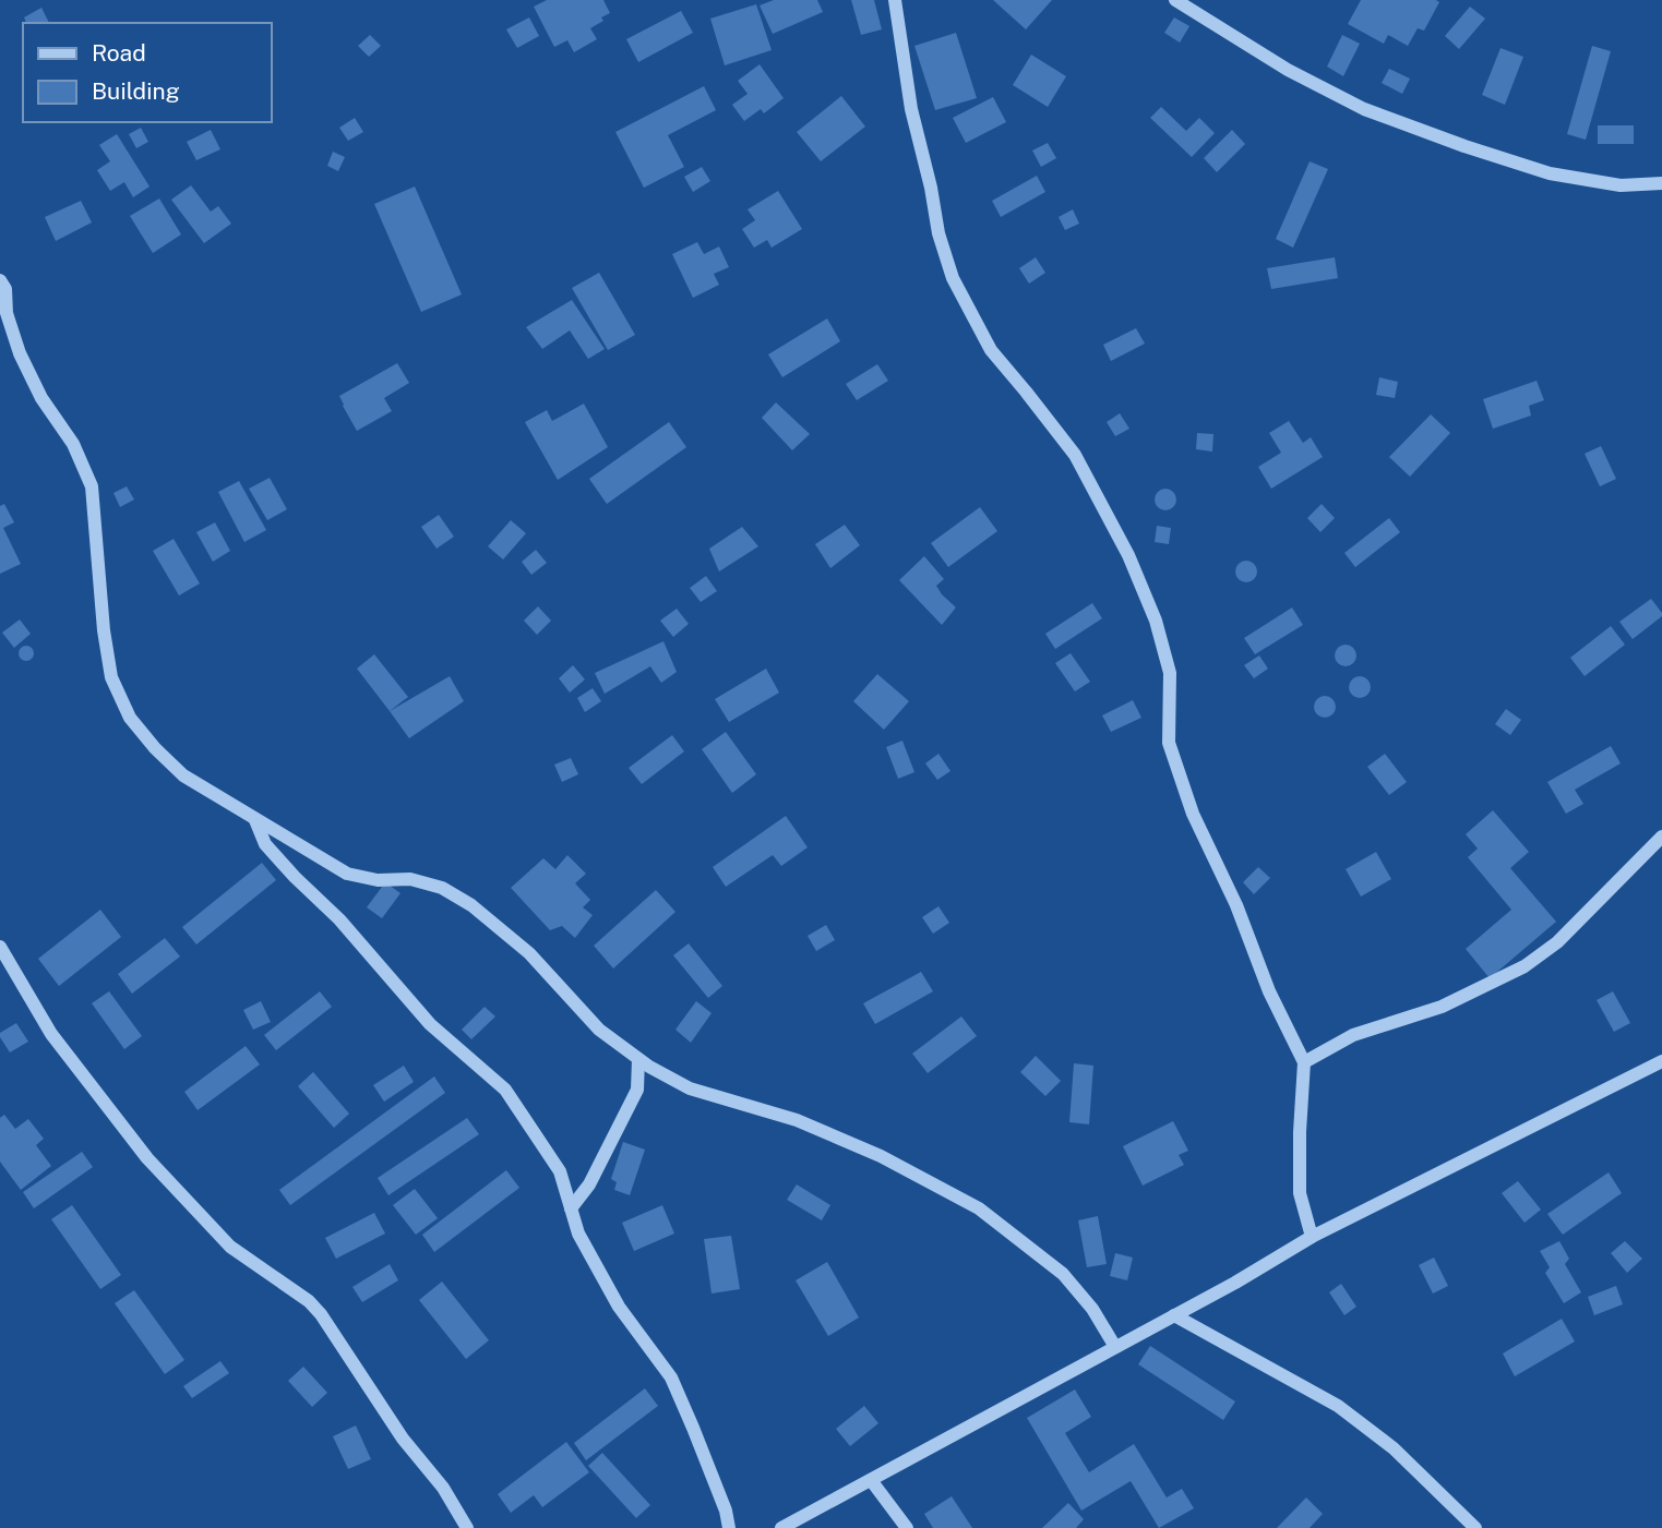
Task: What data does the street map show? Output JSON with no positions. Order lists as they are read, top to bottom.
{
  "legend": ["Road", "Building"]
}
